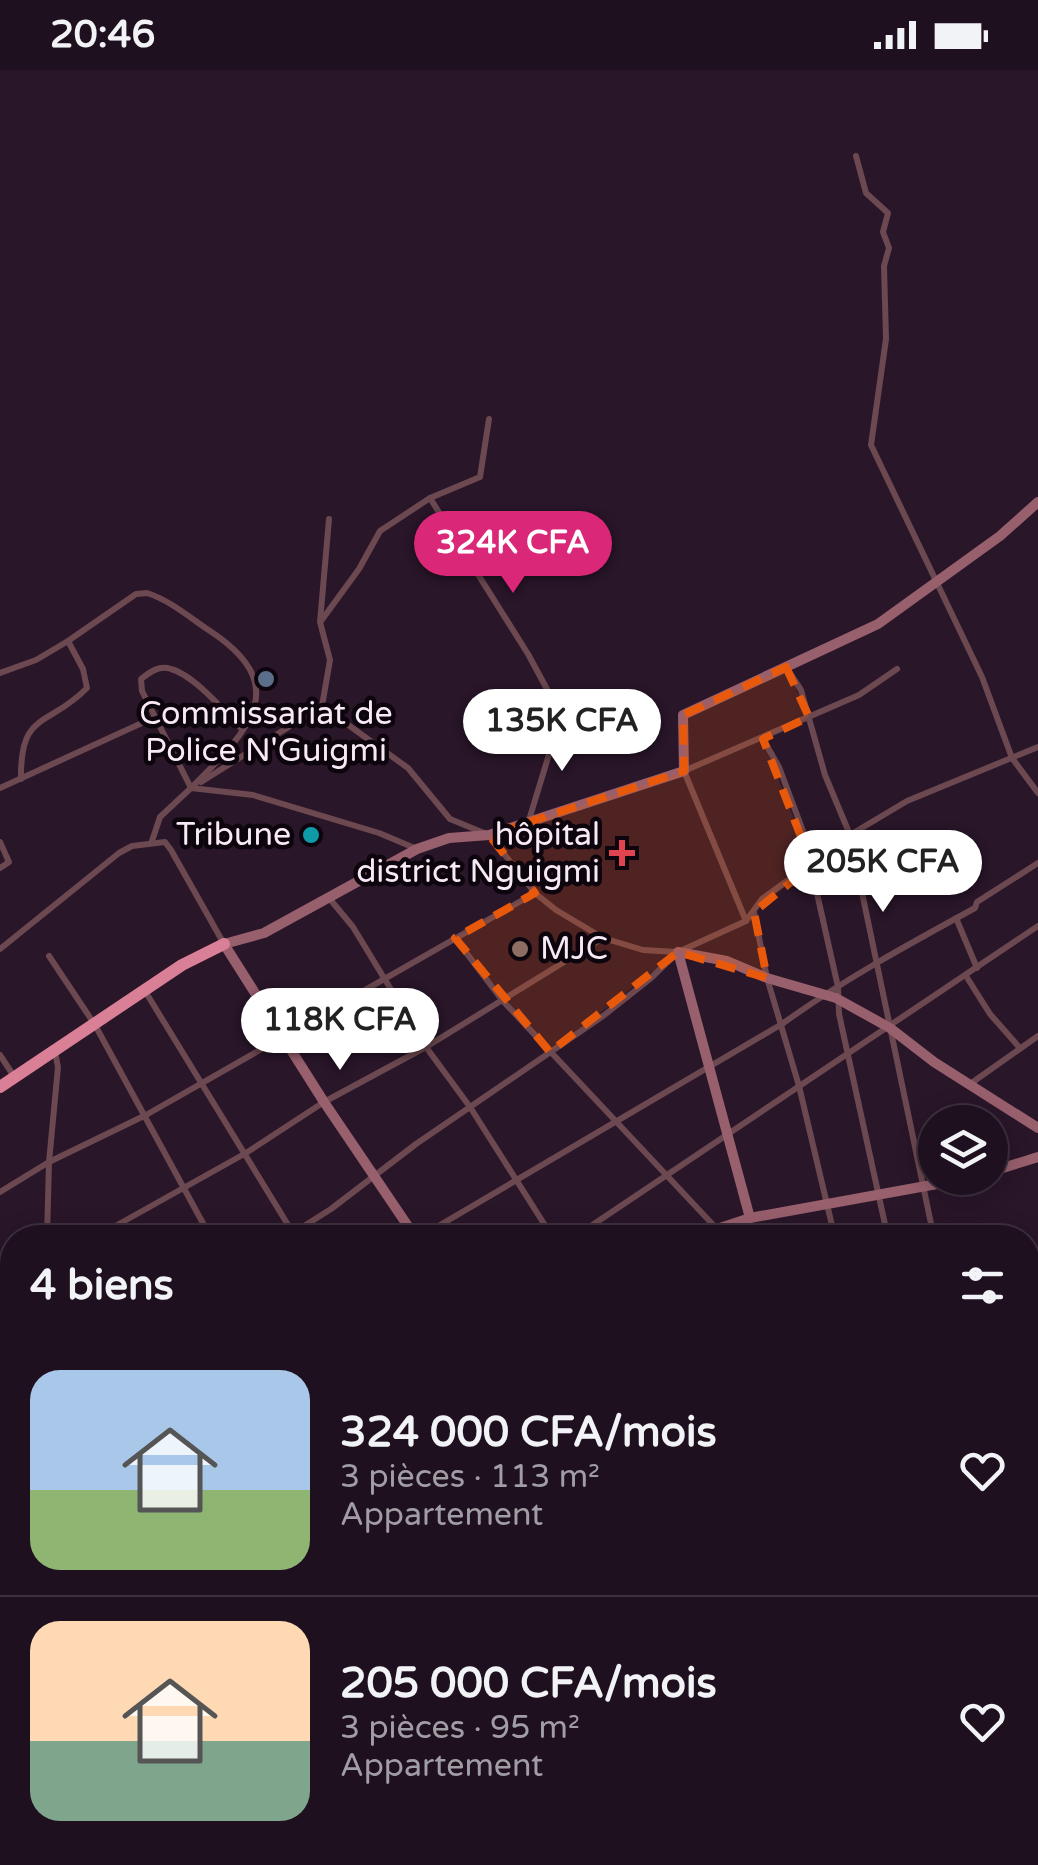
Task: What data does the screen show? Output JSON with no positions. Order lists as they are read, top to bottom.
{
  "places": {
    "other": ["Commissariat de Police N'Guigmi", "Tribune", "MJC"],
    "health": ["hôpital district Nguigmi"]
  },
  "page": {
    "status": "20:46",
    "price": [
      "324K CFA",
      "135K CFA",
      "205K CFA",
      "118K CFA"
    ],
    "heading": "4 biens",
    "list": [
      {
        "name": "324 000 CFA/mois",
        "note": "3 pièces · 113 m² · Appartement"
      },
      {
        "name": "205 000 CFA/mois",
        "note": "3 pièces · 95 m² · Appartement"
      }
    ]
  }
}
